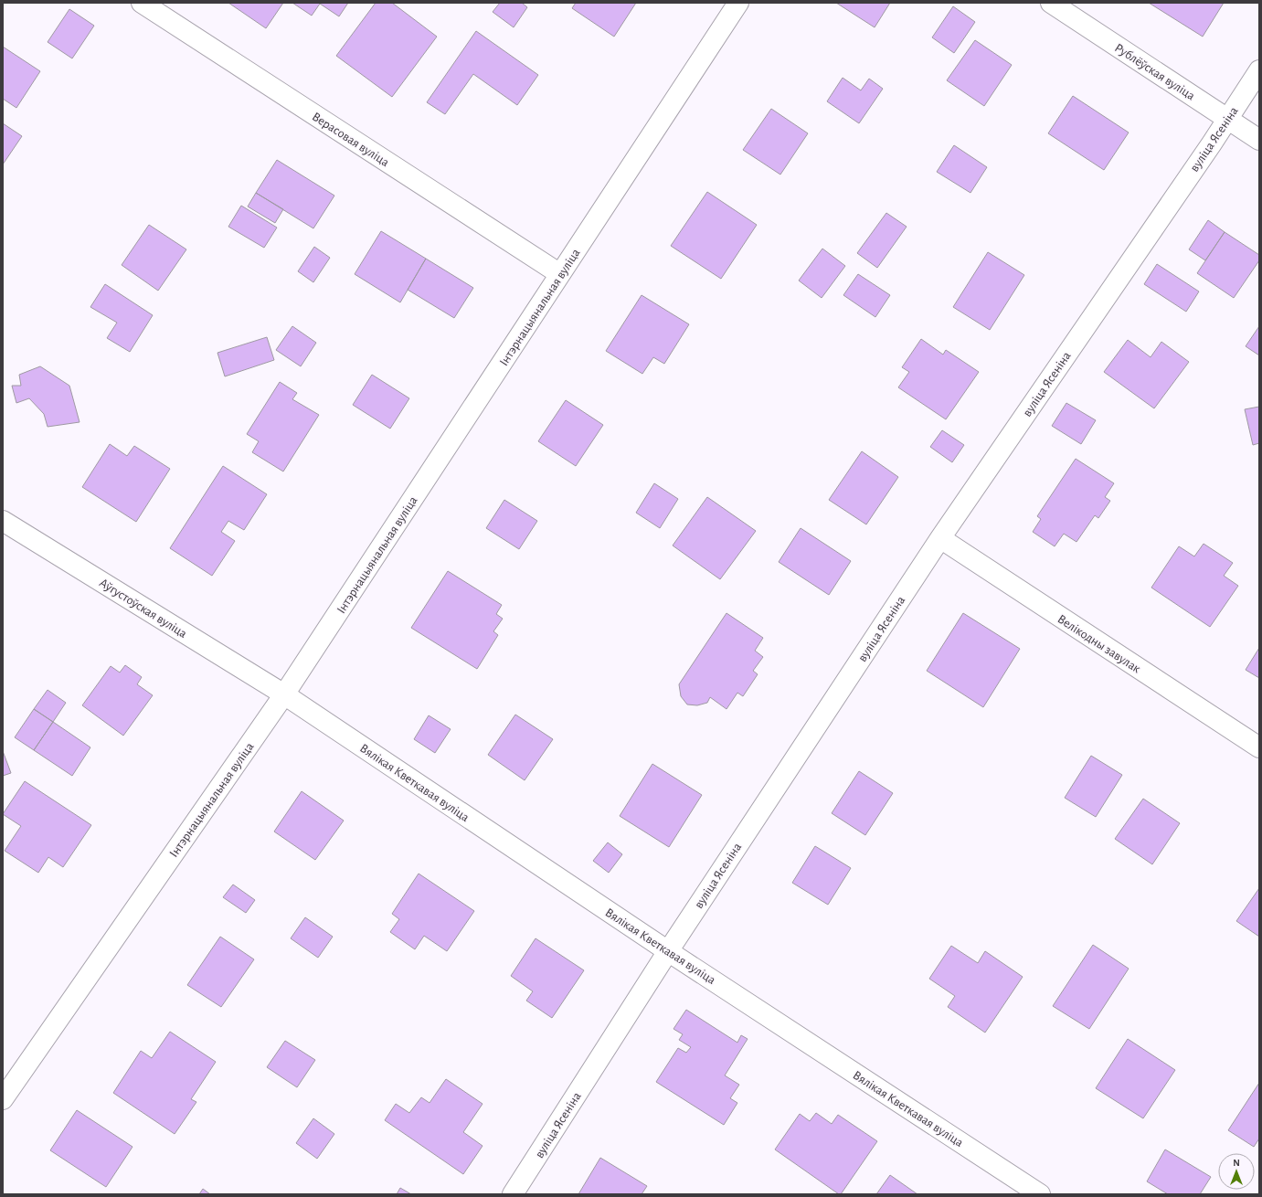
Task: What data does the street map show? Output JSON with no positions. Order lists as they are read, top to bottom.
{
  "streets": {
    "street": [
      "Рублёўская вуліца",
      "Верасовая вуліца",
      "вуліца Ясеніна",
      "Інтэрнацыянальная вуліца",
      "Аўгустоўская вуліца",
      "Велікодны завулак",
      "Вялікая Кветкавая вуліца"
    ]
  },
  "crossings": [
    ["Рублёўская вуліца", "вуліца Ясеніна"],
    ["Верасовая вуліца", "Інтэрнацыянальная вуліца"],
    ["вуліца Ясеніна", "Велікодны завулак"],
    ["вуліца Ясеніна", "Вялікая Кветкавая вуліца"],
    ["Інтэрнацыянальная вуліца", "Аўгустоўская вуліца"],
    ["Інтэрнацыянальная вуліца", "Вялікая Кветкавая вуліца"],
    ["Аўгустоўская вуліца", "Вялікая Кветкавая вуліца"]
  ],
  "north": "top"
}
